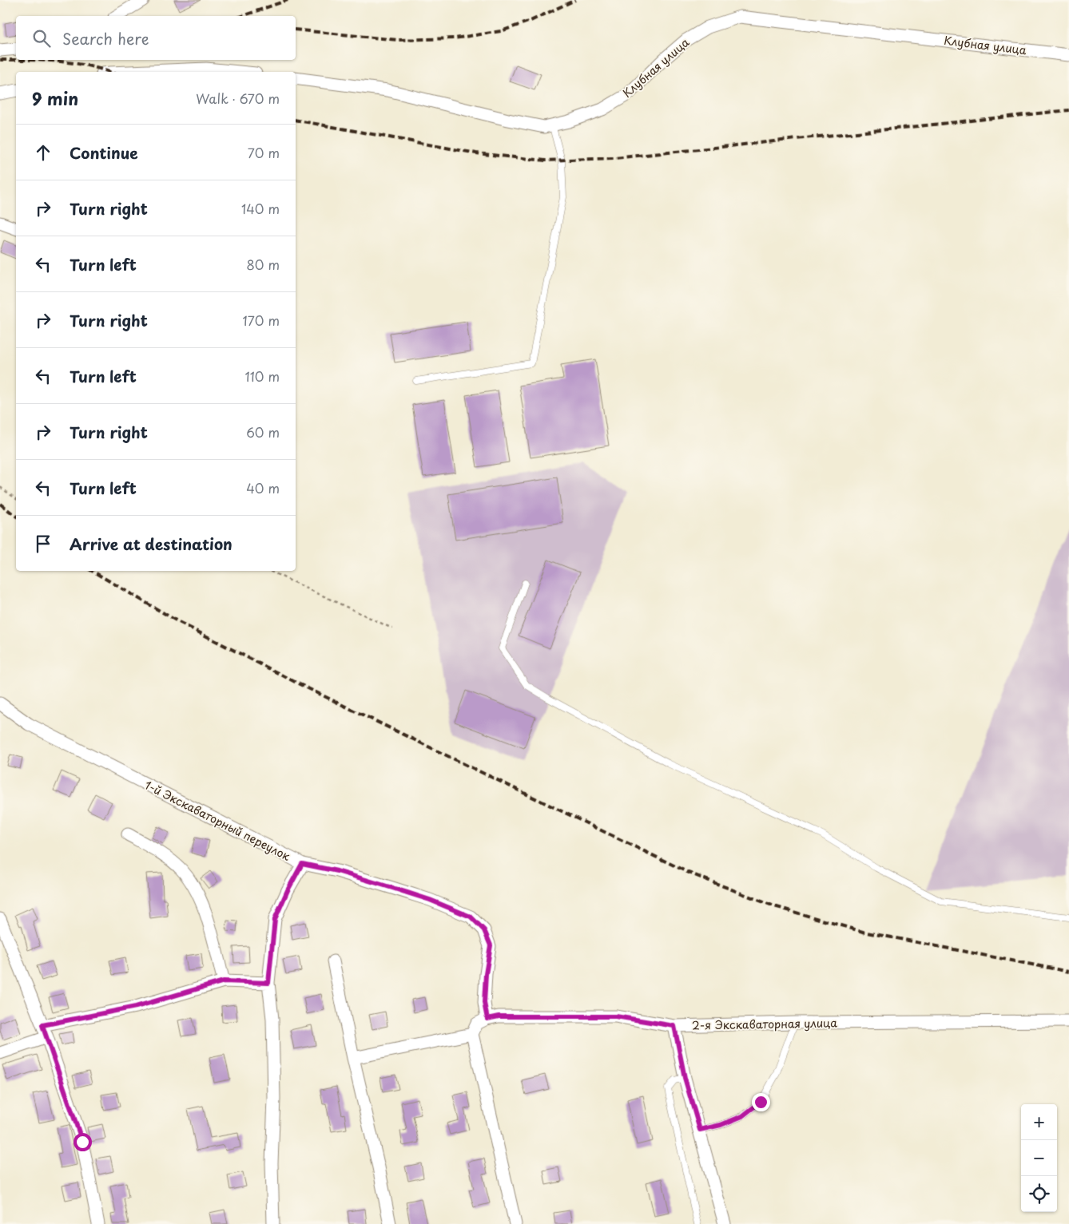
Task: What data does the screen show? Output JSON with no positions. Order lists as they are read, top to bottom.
{
  "streets": {
    "street": ["Клубная улица", "1-й Экскаваторный переулок", "2-я Экскаваторная улица"]
  },
  "page": {
    "search": "Search here",
    "heading": ["9 min", "Walk · 670 m"],
    "list": [
      ["Continue", "70 m"],
      ["Turn right", "140 m"],
      ["Turn left", "80 m"],
      ["Turn right", "170 m"],
      ["Turn left", "110 m"],
      ["Turn right", "60 m"],
      ["Turn left", "40 m"],
      "Arrive at destination"
    ],
    "map_buttons": ["+", "−"]
  }
}
